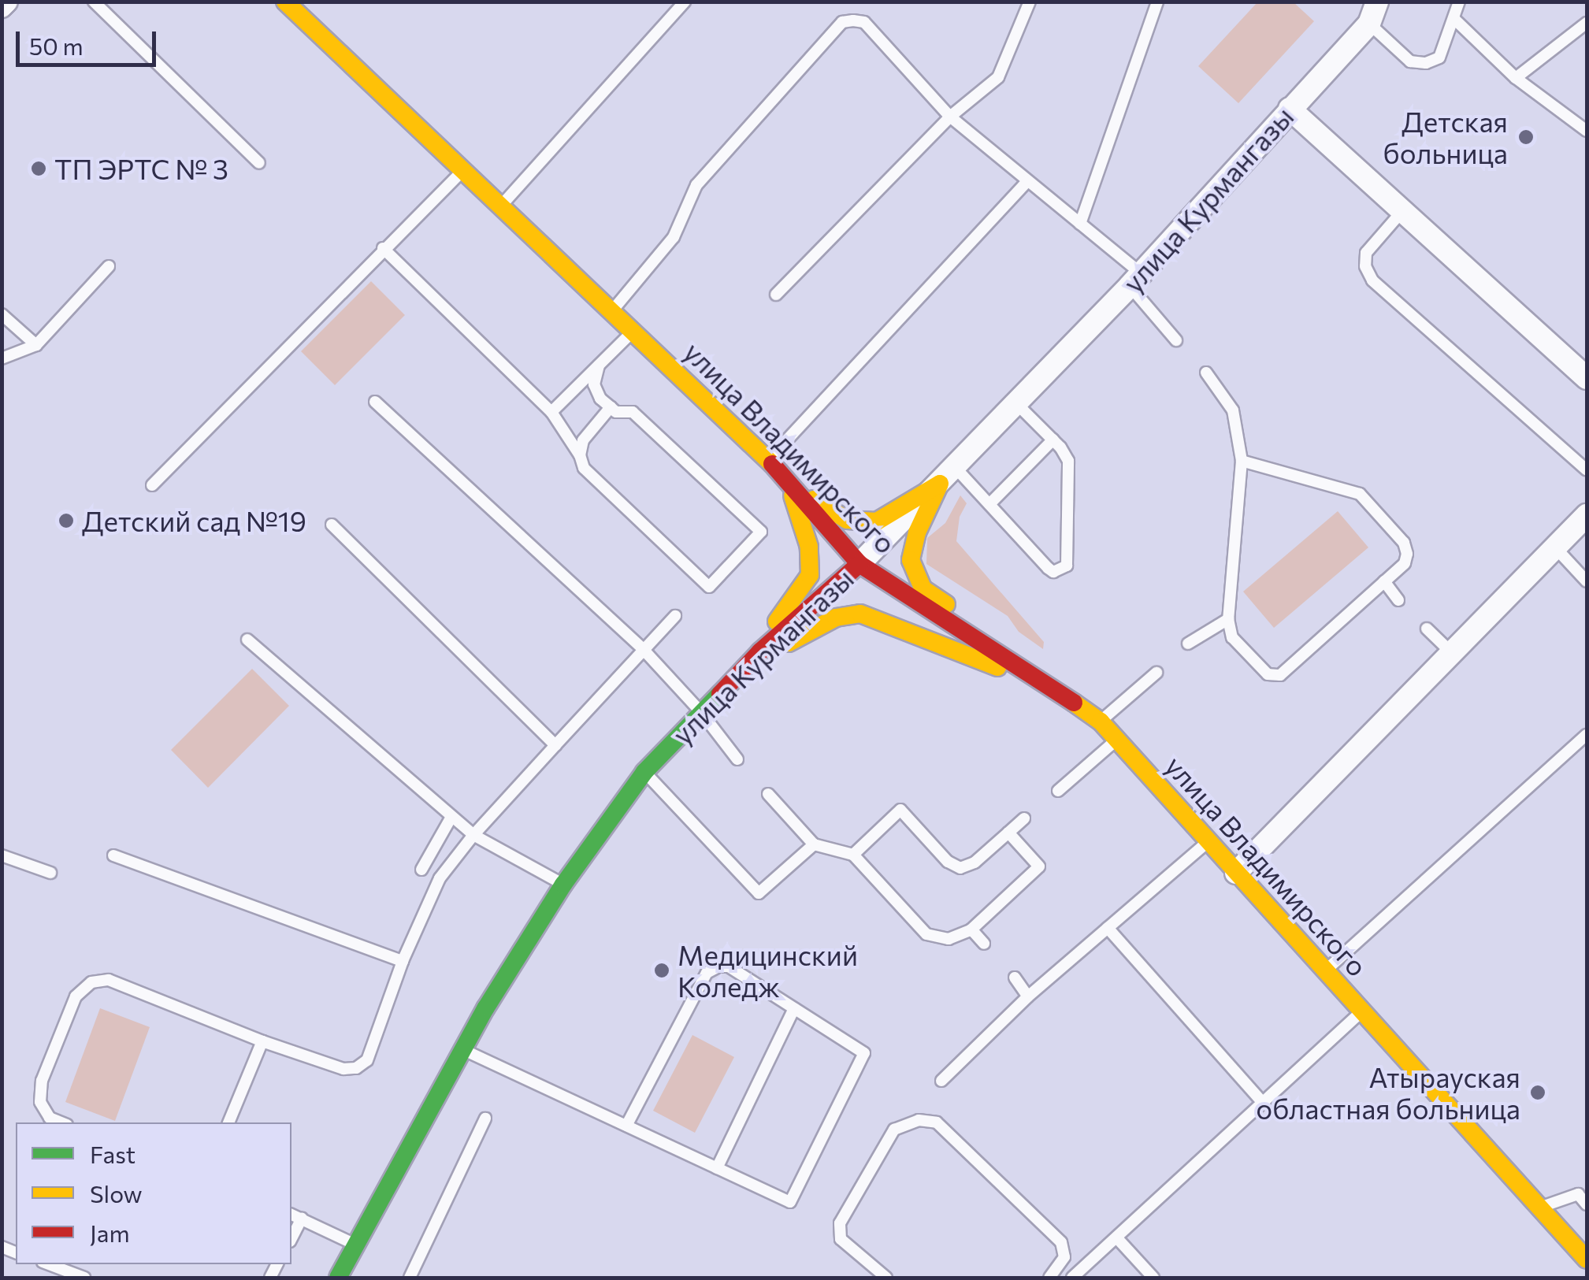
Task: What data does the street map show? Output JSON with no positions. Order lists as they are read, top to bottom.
{
  "streets": {
    "street": ["улица Курмангазы", "улица Владимирского"]
  },
  "crossings": [
    ["улица Курмангазы", "улица Владимирского"]
  ],
  "places": [
    "Детская больница",
    "ТП ЭРТС № 3",
    "Детский сад №19",
    "Медицинский Коледж",
    "Атырауская областная больница"
  ],
  "legend": ["Fast", "Slow", "Jam"],
  "scale_bar": "50 m"
}
